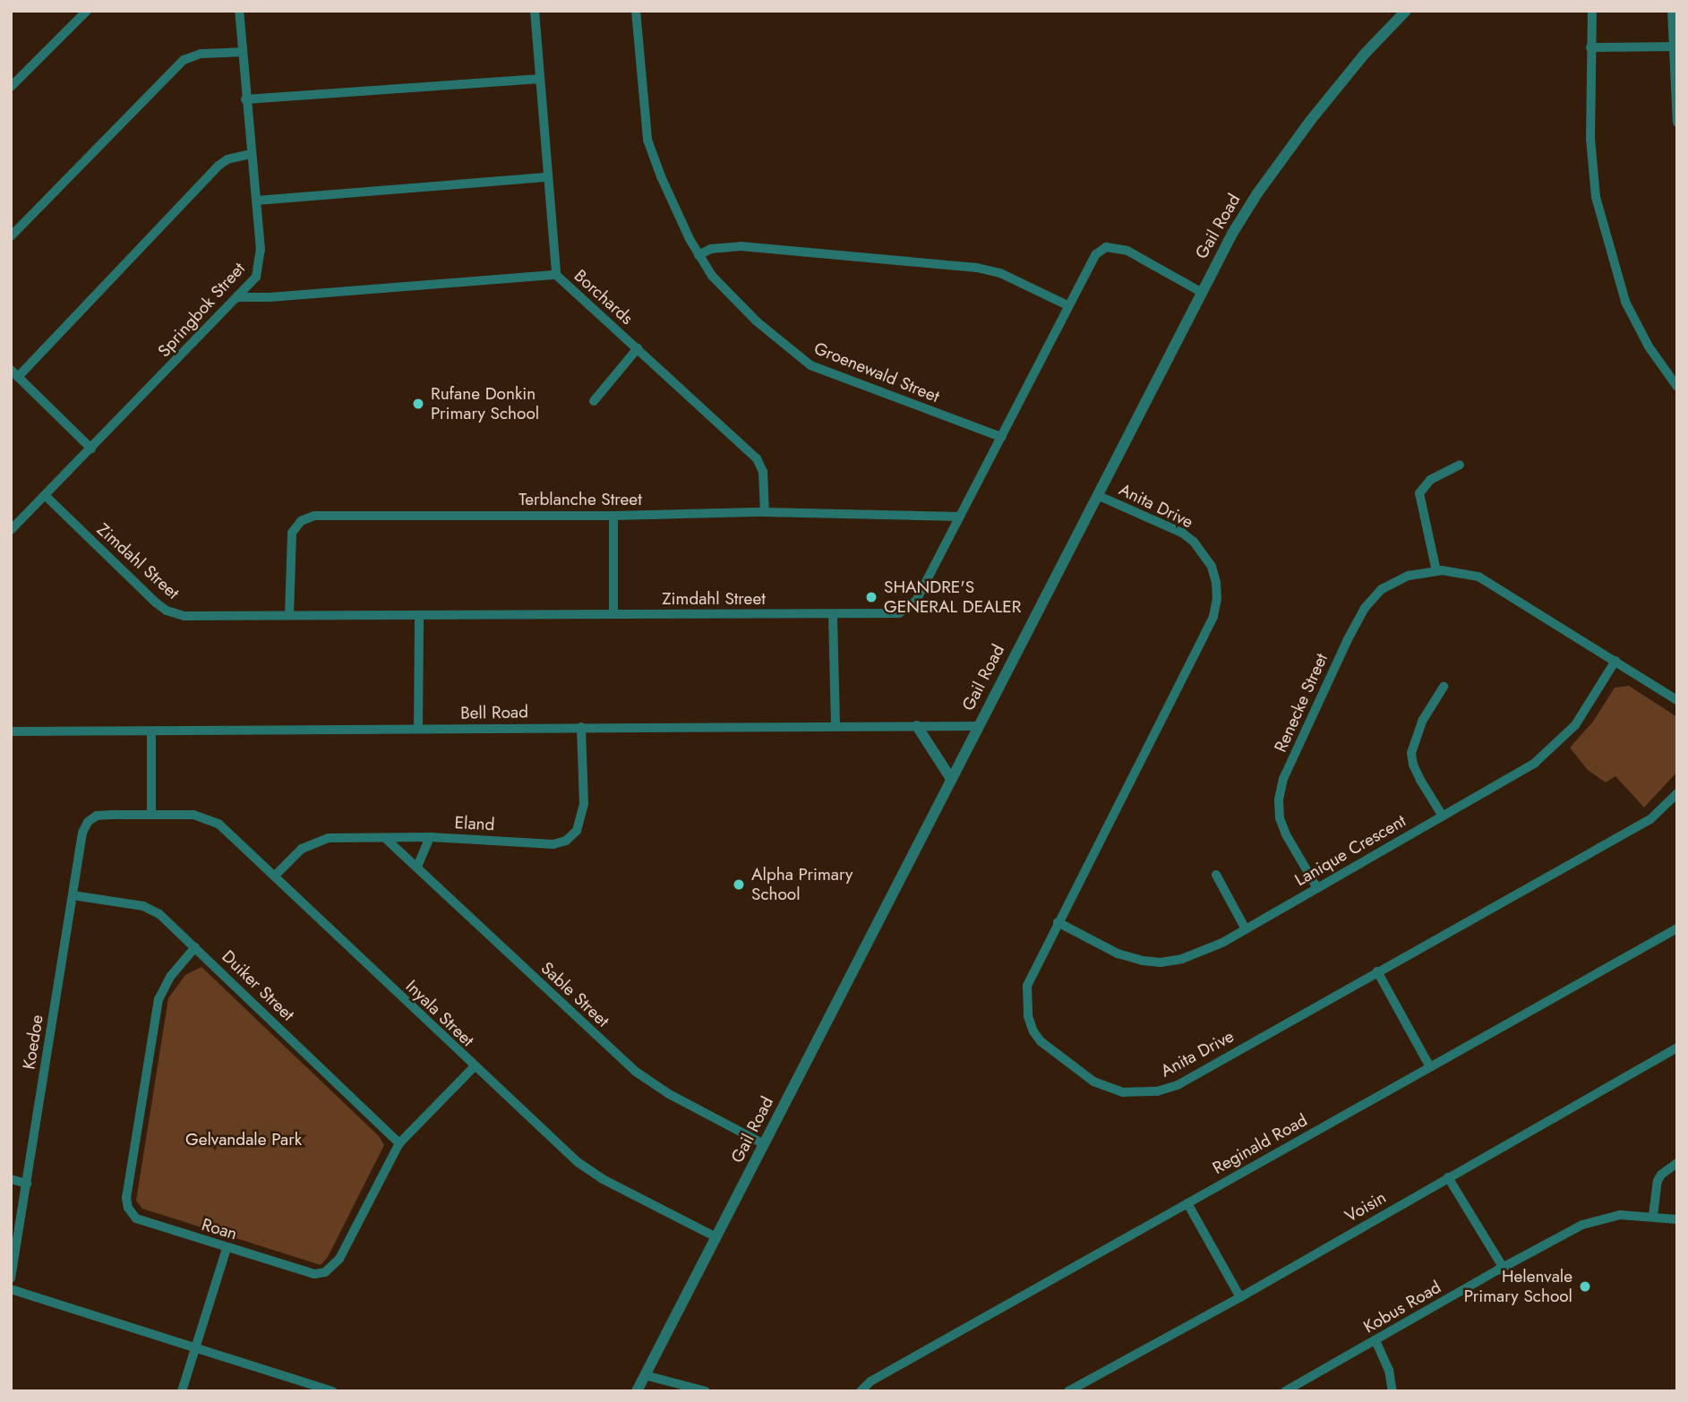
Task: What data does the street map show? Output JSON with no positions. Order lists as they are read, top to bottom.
{
  "streets": {
    "street": [
      "Gail Road",
      "Borchards",
      "Springbok Street",
      "Groenewald Street",
      "Terblanche Street",
      "Anita Drive",
      "Zimdahl Street",
      "Renecke Street",
      "Bell Road",
      "Eland",
      "Lanique Crescent",
      "Duiker Street",
      "Sable Street",
      "Inyala Street",
      "Koedoe",
      "Reginald Road",
      "Voisin",
      "Roan",
      "Kobus Road"
    ]
  },
  "crossings": [
    ["Gail Road", "Anita Drive"],
    ["Gail Road", "Zimdahl Street"],
    ["Gail Road", "Bell Road"],
    ["Gail Road", "Sable Street"],
    ["Gail Road", "Inyala Street"],
    ["Borchards", "Terblanche Street"],
    ["Springbok Street", "Zimdahl Street"],
    ["Groenewald Street", "Zimdahl Street"],
    ["Terblanche Street", "Zimdahl Street"],
    ["Anita Drive", "Lanique Crescent"],
    ["Renecke Street", "Lanique Crescent"],
    ["Bell Road", "Eland"],
    ["Eland", "Sable Street"],
    ["Eland", "Inyala Street"],
    ["Duiker Street", "Koedoe"],
    ["Duiker Street", "Roan"],
    ["Inyala Street", "Koedoe"],
    ["Inyala Street", "Roan"]
  ],
  "parks": ["Gelvandale Park"],
  "places": [
    "Rufane Donkin Primary School",
    "SHANDRE'S GENERAL DEALER",
    "Alpha Primary School",
    "Helenvale Primary School"
  ]
}
